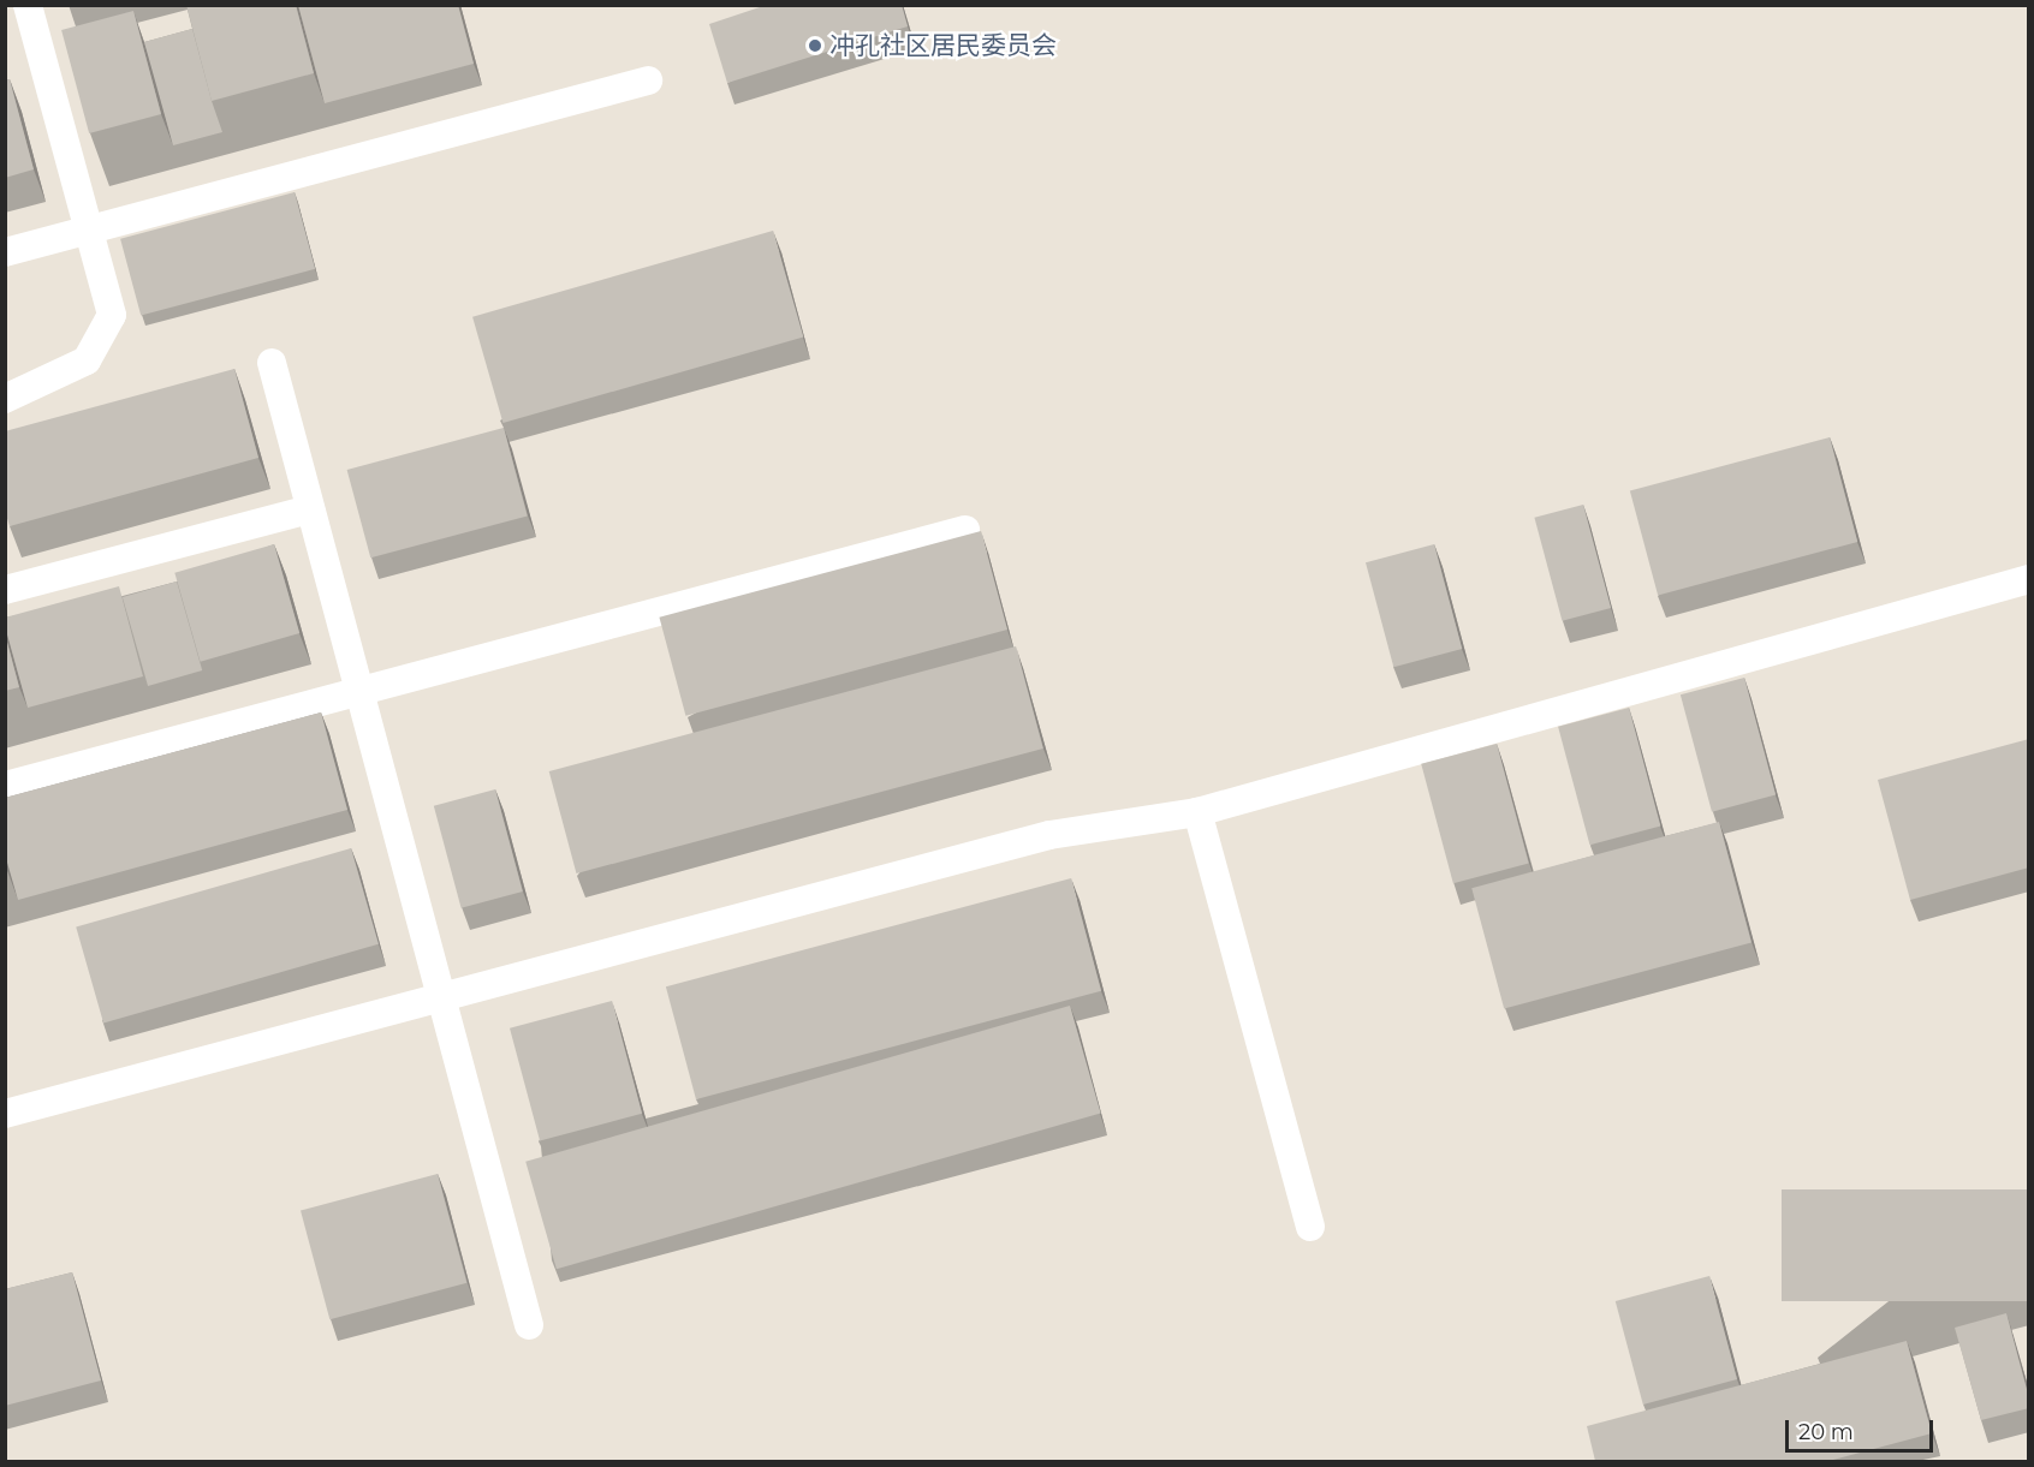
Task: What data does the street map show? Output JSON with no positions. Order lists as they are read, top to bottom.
{
  "places": ["冲孔社区居民委员会"],
  "scale_bar": "20 m"
}
